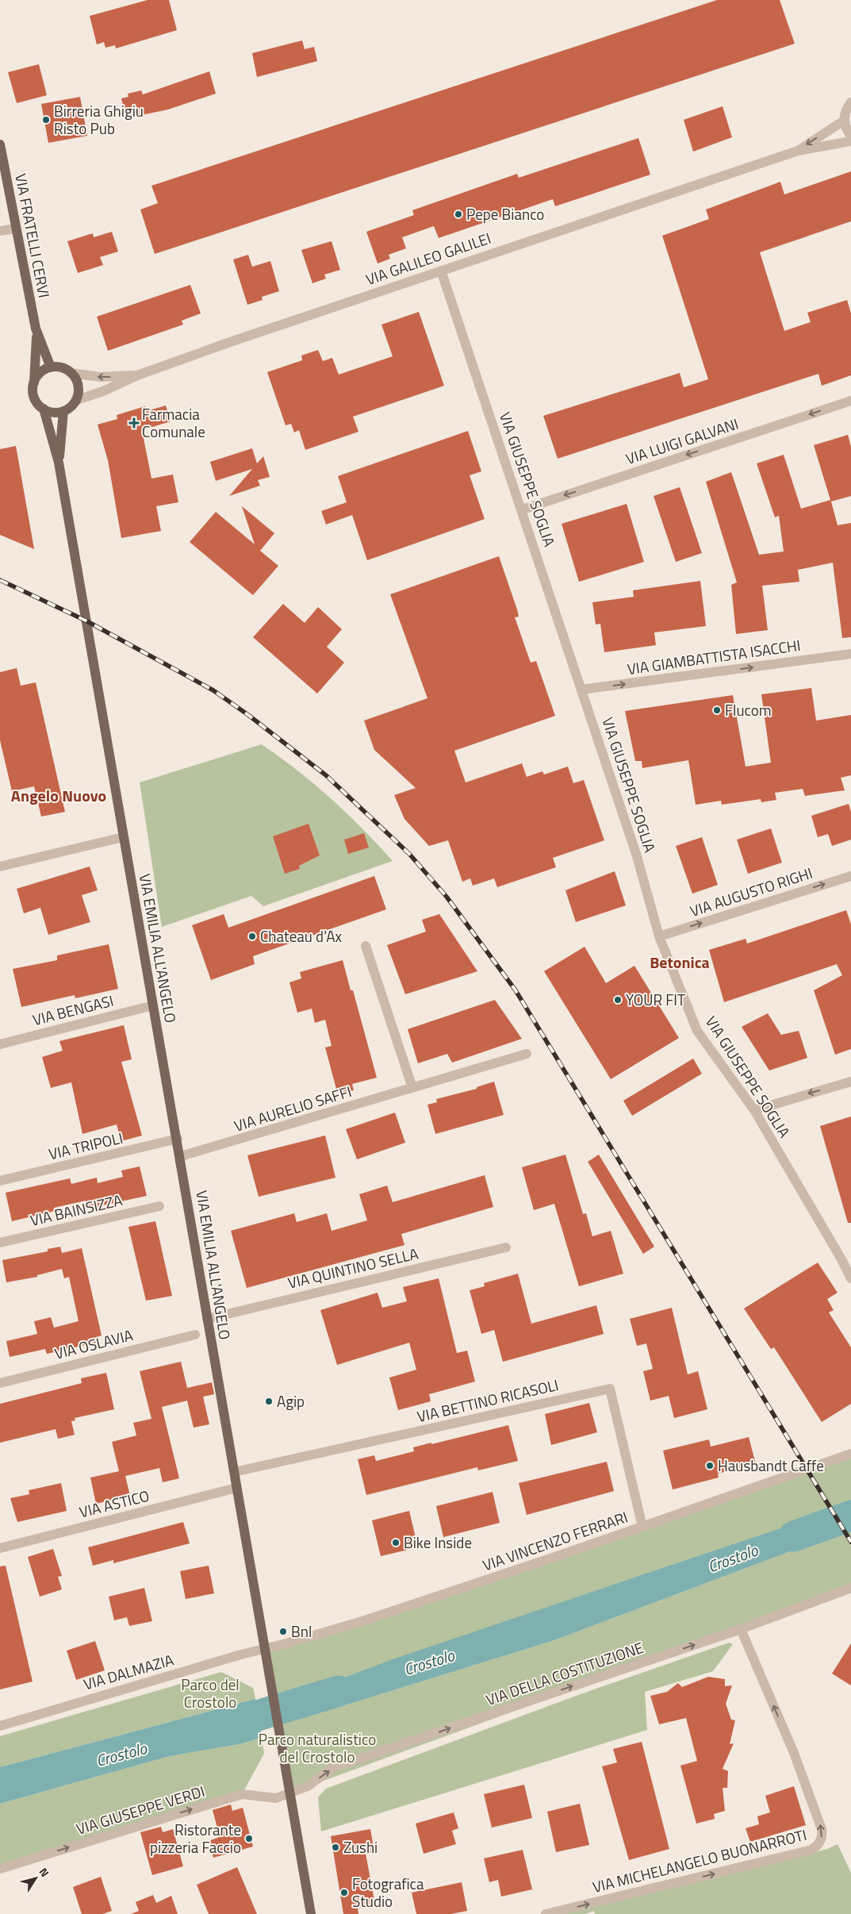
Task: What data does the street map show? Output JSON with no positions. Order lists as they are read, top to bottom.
{
  "streets": {
    "main road": ["VIA FRATELLI CERVI", "VIA EMILIA ALL'ANGELO"],
    "street": [
      "VIA GALILEO GALILEI",
      "VIA LUIGI GALVANI",
      "VIA GIUSEPPE SOGLIA",
      "VIA GIAMBATTISTA ISACCHI",
      "VIA AUGUSTO RIGHI",
      "VIA BENGASI",
      "VIA AURELIO SAFFI",
      "VIA TRIPOLI",
      "VIA BAINSIZZA",
      "VIA QUINTINO SELLA",
      "VIA OSLAVIA",
      "VIA BETTINO RICASOLI",
      "VIA ASTICO",
      "VIA VINCENZO FERRARI",
      "VIA DALMAZIA",
      "VIA DELLA COSTITUZIONE",
      "VIA GIUSEPPE VERDI",
      "VIA MICHELANGELO BUONARROTI"
    ]
  },
  "crossings": [
    ["VIA FRATELLI CERVI", "VIA GALILEO GALILEI"],
    ["VIA GALILEO GALILEI", "VIA GIUSEPPE SOGLIA"],
    ["VIA LUIGI GALVANI", "VIA GIUSEPPE SOGLIA"],
    ["VIA GIUSEPPE SOGLIA", "VIA GIAMBATTISTA ISACCHI"],
    ["VIA GIUSEPPE SOGLIA", "VIA AUGUSTO RIGHI"],
    ["VIA EMILIA ALL'ANGELO", "VIA BENGASI"],
    ["VIA EMILIA ALL'ANGELO", "VIA AURELIO SAFFI"],
    ["VIA EMILIA ALL'ANGELO", "VIA TRIPOLI"],
    ["VIA EMILIA ALL'ANGELO", "VIA QUINTINO SELLA"],
    ["VIA EMILIA ALL'ANGELO", "VIA BETTINO RICASOLI"],
    ["VIA EMILIA ALL'ANGELO", "VIA ASTICO"],
    ["VIA EMILIA ALL'ANGELO", "VIA VINCENZO FERRARI"],
    ["VIA EMILIA ALL'ANGELO", "VIA DALMAZIA"],
    ["VIA EMILIA ALL'ANGELO", "VIA DELLA COSTITUZIONE"],
    ["VIA EMILIA ALL'ANGELO", "VIA GIUSEPPE VERDI"],
    ["VIA BETTINO RICASOLI", "VIA VINCENZO FERRARI"],
    ["VIA VINCENZO FERRARI", "VIA DALMAZIA"],
    ["VIA DELLA COSTITUZIONE", "VIA GIUSEPPE VERDI"],
    ["VIA DELLA COSTITUZIONE", "VIA MICHELANGELO BUONARROTI"]
  ],
  "one_way": [
    "VIA LUIGI GALVANI",
    "VIA GIAMBATTISTA ISACCHI",
    "VIA AUGUSTO RIGHI",
    "VIA DELLA COSTITUZIONE",
    "VIA GIUSEPPE VERDI"
  ],
  "districts": ["Angelo Nuovo", "Betonica"],
  "water": ["Crostolo"],
  "parks": ["Parco del Crostolo", "Parco naturalistico del Crostolo"],
  "places": {
    "other": [
      "Birreria Ghigiu Risto Pub",
      "Pepe Bianco",
      "Flucom",
      "Chateau d'Ax",
      "YOUR FIT",
      "Agip",
      "Hausbandt Caffe",
      "Bike Inside",
      "Bnl",
      "Ristorante pizzeria Faccio",
      "Zushi",
      "Fotografica Studio"
    ],
    "health": ["Farmacia Comunale"]
  },
  "north": "top right"
}
